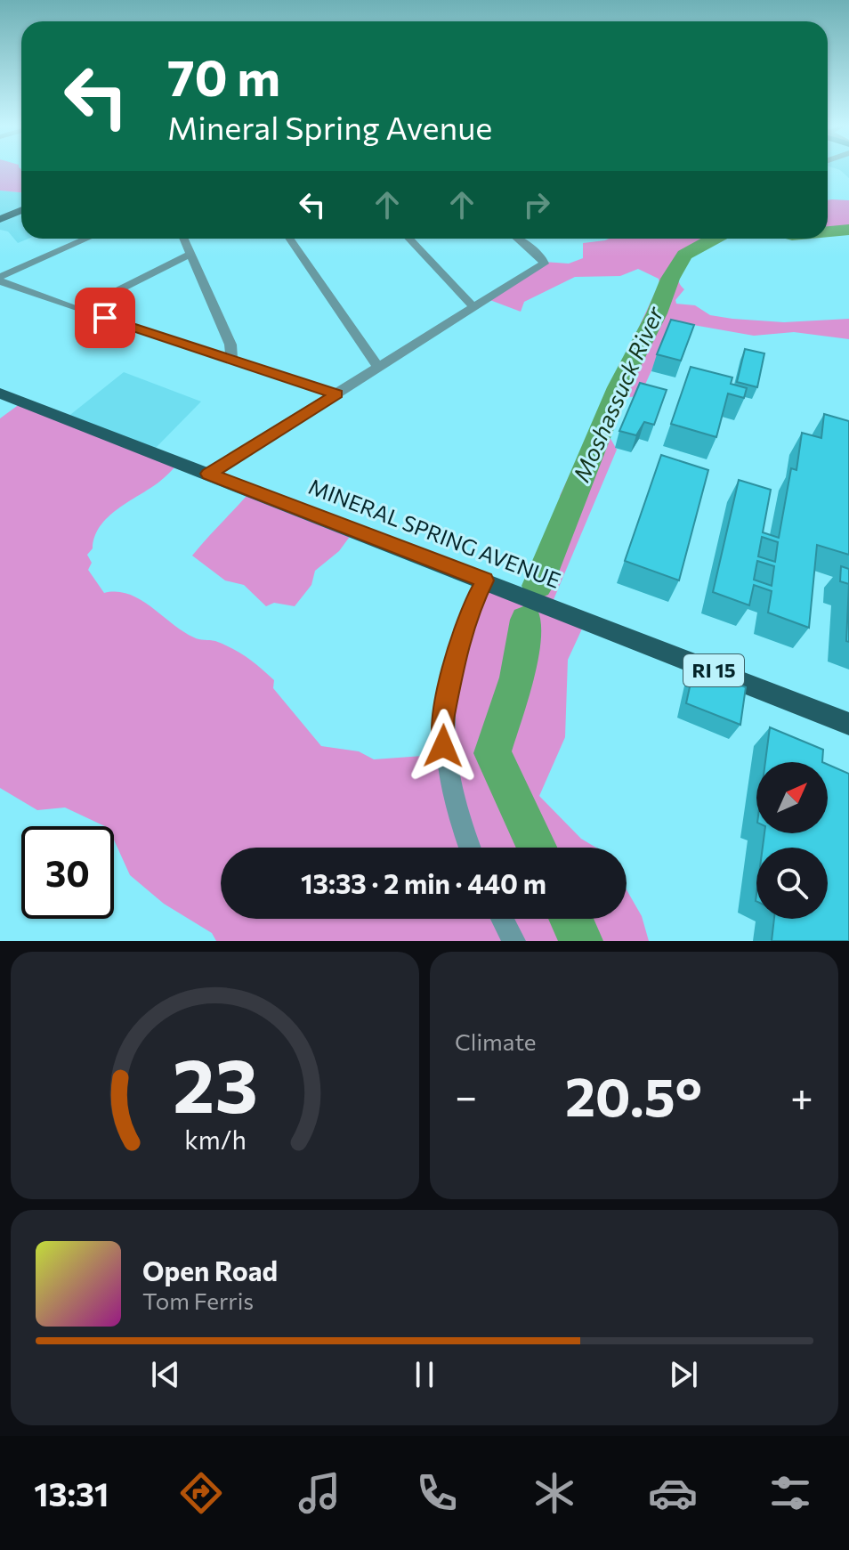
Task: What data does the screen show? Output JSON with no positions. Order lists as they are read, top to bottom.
{
  "streets": {
    "main road": ["MINERAL SPRING AVENUE", "RI 15"]
  },
  "water": ["Moshassuck River"],
  "north": "top right",
  "page": {
    "turn": ["70 m", "Mineral Spring Avenue"],
    "limit": "30",
    "trip": "13:33 · 2 min · 440 m",
    "tile": "Climate",
    "heat": ["−", "20.5°", "+"],
    "song": ["Open Road", "Tom Ferris"],
    "tabs": "13:31",
    "gauge": ["23", "km/h"]
  }
}
